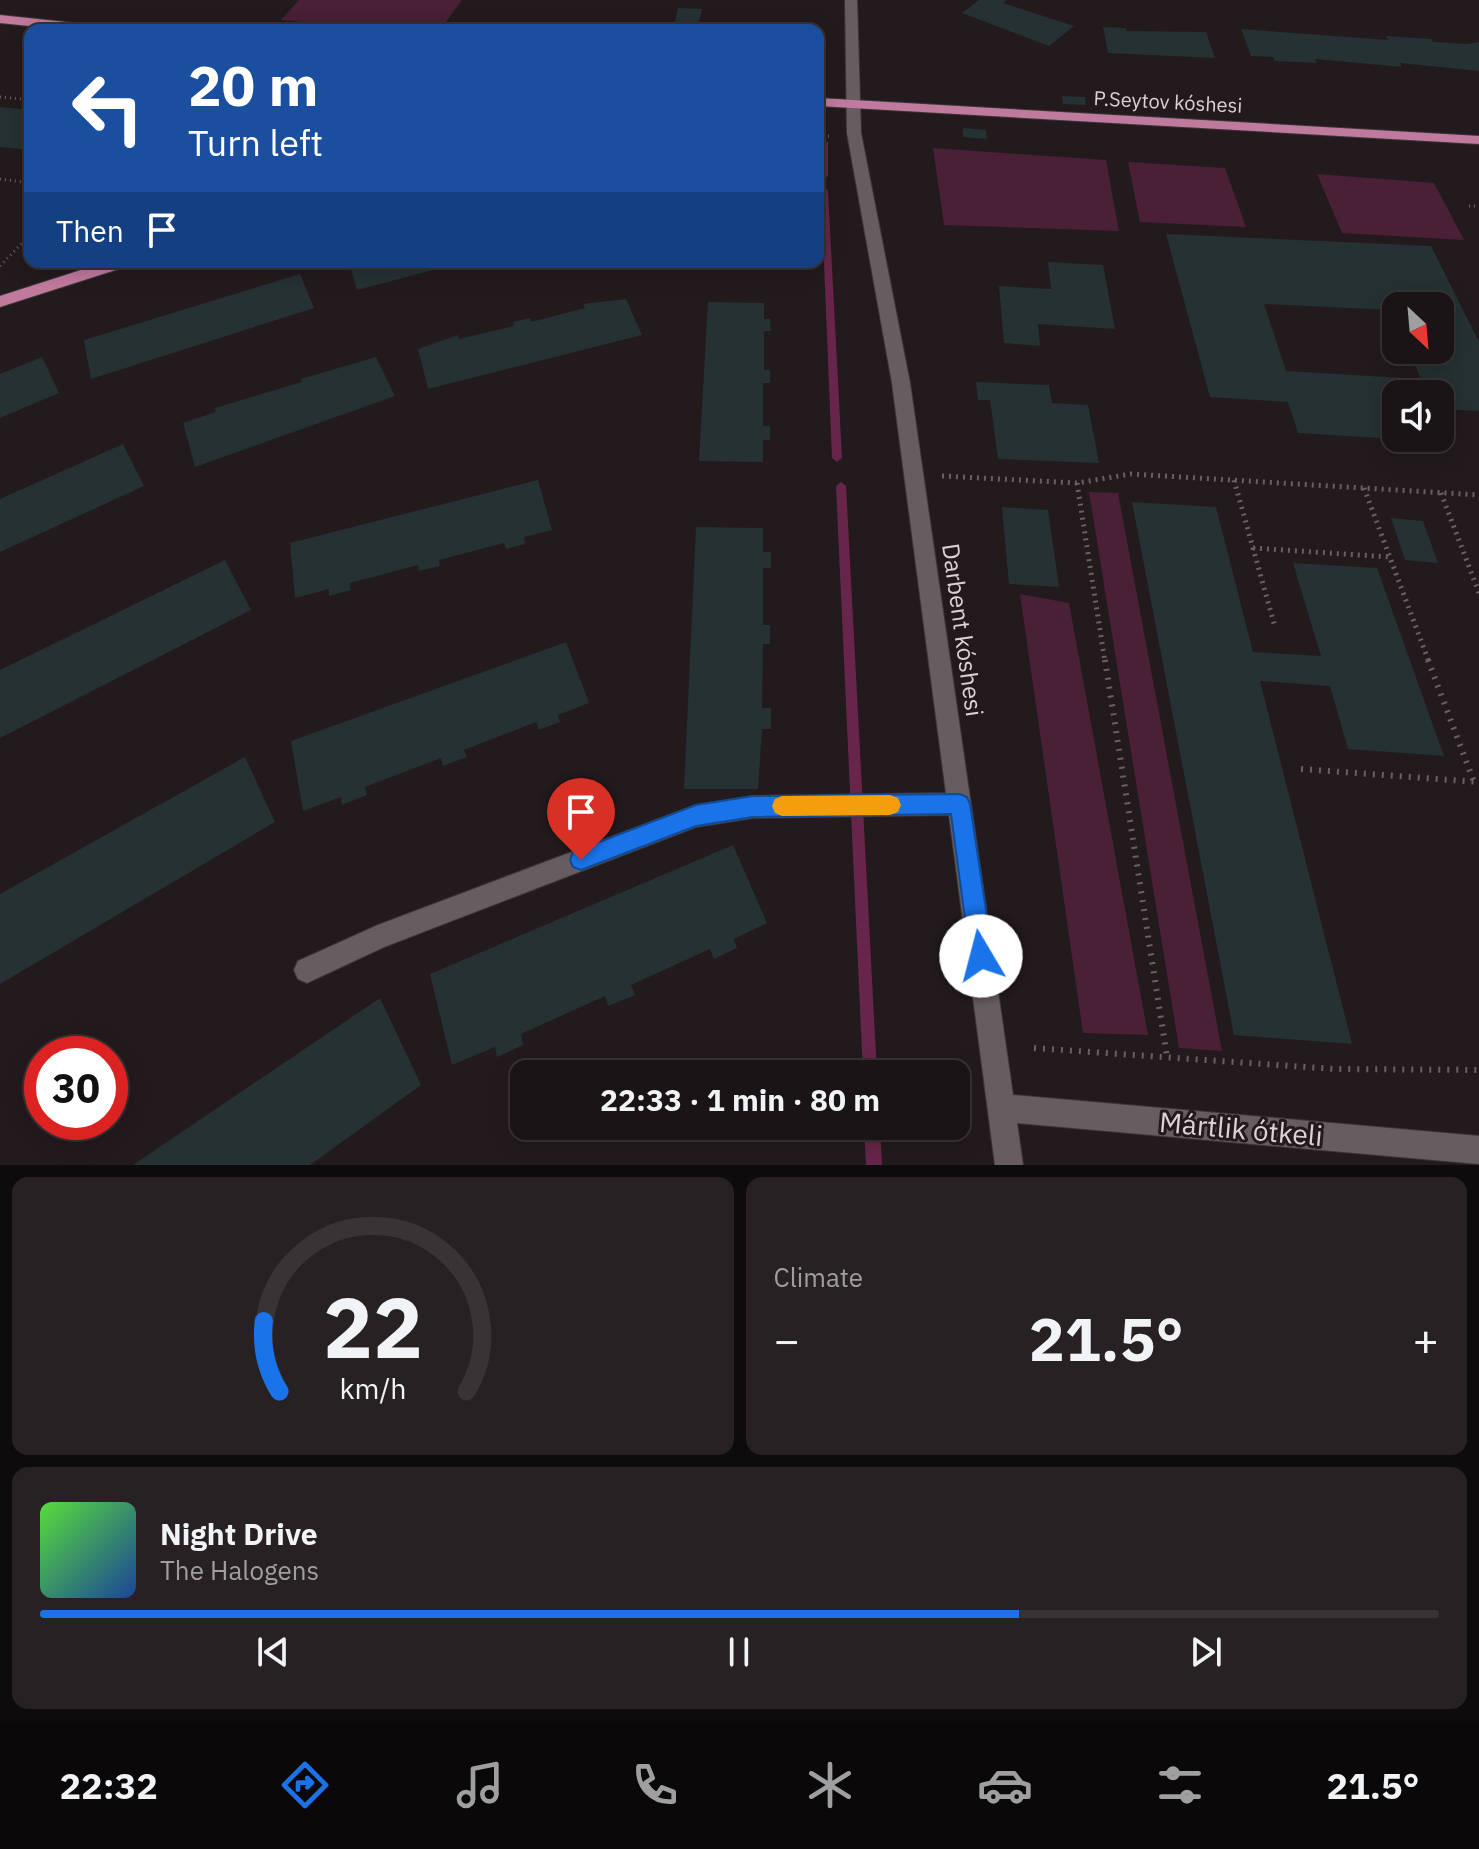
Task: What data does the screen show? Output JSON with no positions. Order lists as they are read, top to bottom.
{
  "streets": {
    "main road": ["P.Seytov kóshesi"],
    "street": ["Darbent kóshesi", "Mártlik ótkeli"]
  },
  "crossings": [
    ["P.Seytov kóshesi", "Darbent kóshesi"],
    ["Darbent kóshesi", "Mártlik ótkeli"]
  ],
  "north": "bottom right",
  "page": {
    "turn": ["20 m", "Turn left"],
    "then": "Then",
    "limit": "30",
    "trip": "22:33 · 1 min · 80 m",
    "tile": "Climate",
    "heat": ["−", "21.5°", "+"],
    "song": ["Night Drive", "The Halogens"],
    "tabs": ["22:32", "21.5°"],
    "gauge": ["22", "km/h"]
  }
}
